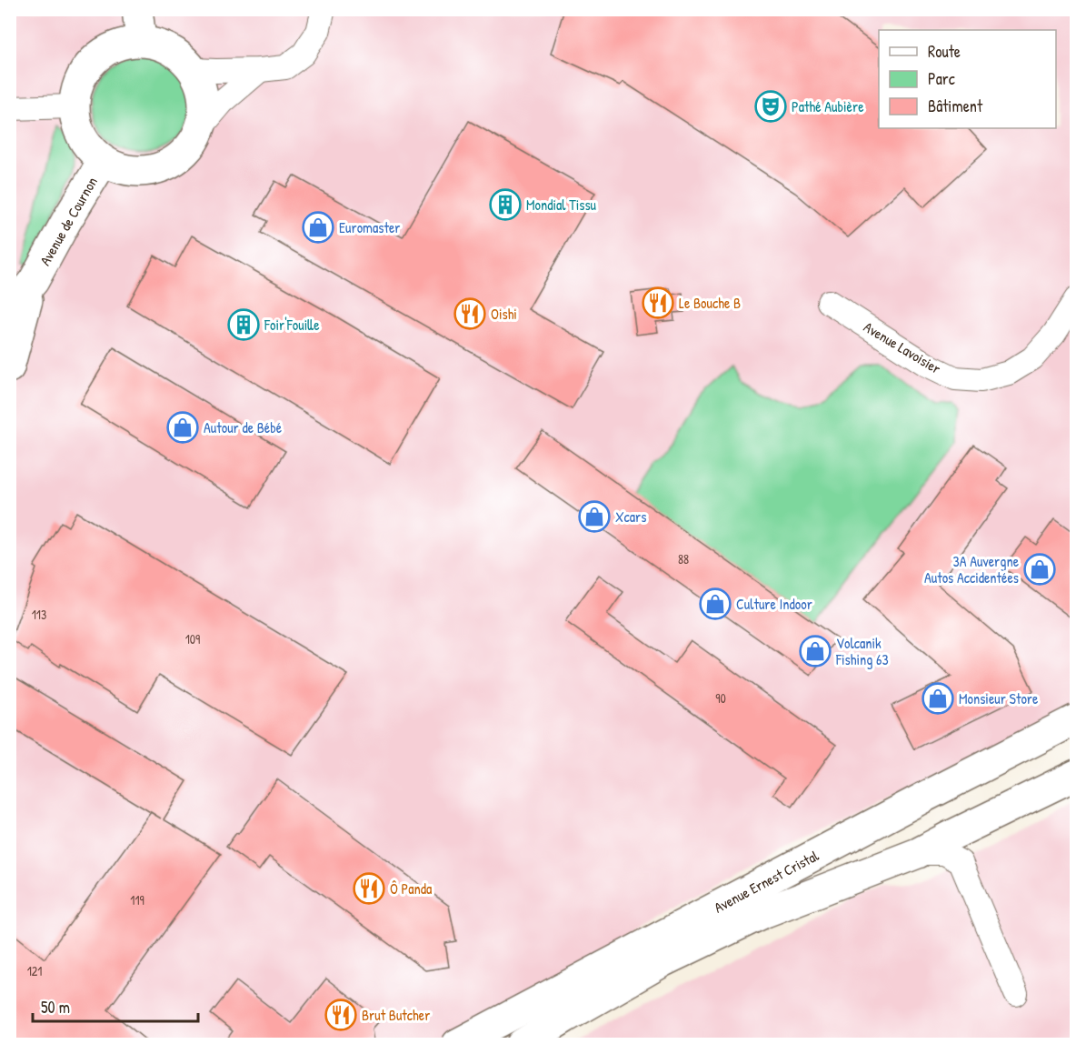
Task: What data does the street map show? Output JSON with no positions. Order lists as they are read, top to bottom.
{
  "streets": {
    "main road": ["Avenue de Cournon", "Avenue Ernest Cristal"],
    "street": ["Avenue Lavoisier"]
  },
  "places": {
    "theatre": ["Pathé Aubière"],
    "building": ["Mondial Tissu", "Foir'Fouille"],
    "shop": [
      "Euromaster",
      "Autour de Bébé",
      "Xcars",
      "3A Auvergne Autos Accidentées",
      "Culture Indoor",
      "Volcanik Fishing 63",
      "Monsieur Store"
    ],
    "restaurant": [
      "Le Bouche B",
      "Oishi",
      "Ô Panda",
      "Brut Butcher"
    ]
  },
  "house_numbers": [
    "88",
    "113",
    "109",
    "90",
    "119",
    "121"
  ],
  "legend": ["Route", "Parc", "Bâtiment"],
  "scale_bar": "50 m"
}
